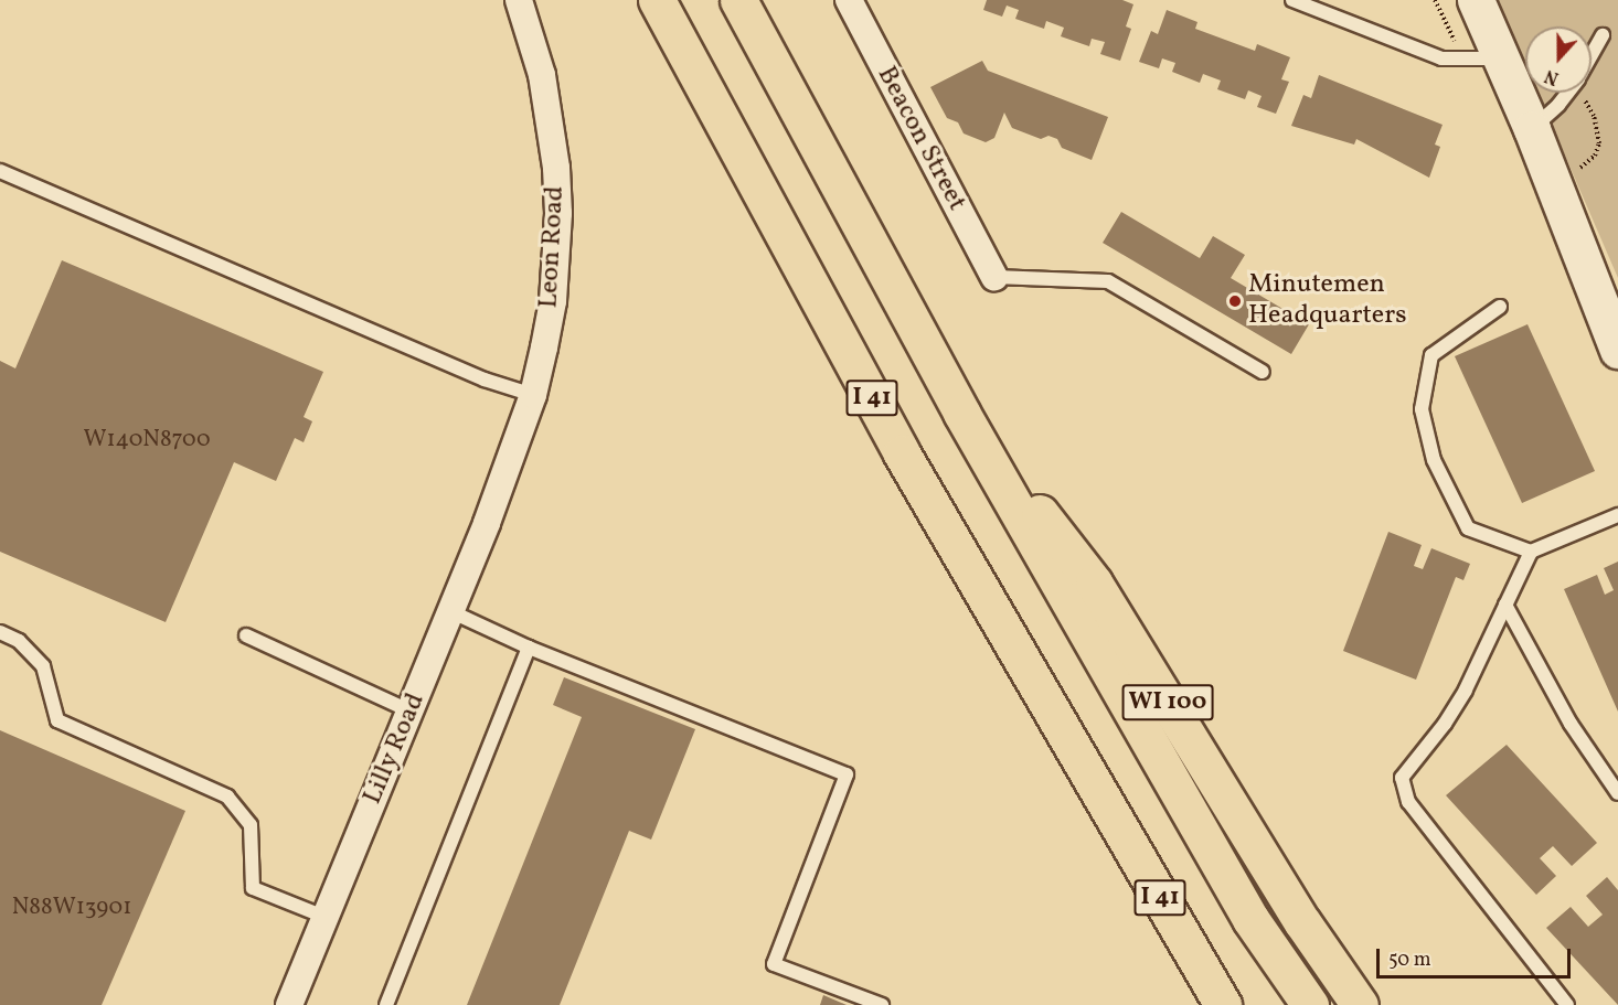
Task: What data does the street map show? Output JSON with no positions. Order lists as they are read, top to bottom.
{
  "streets": {
    "highway": ["I 41", "WI 100"],
    "street": ["Beacon Street", "Leon Road", "Lilly Road"]
  },
  "crossings": [
    ["Leon Road", "Lilly Road"],
    ["I 41", "WI 100"]
  ],
  "places": ["Minutemen Headquarters"],
  "house_numbers": ["W140N8700", "N88W13901"],
  "scale_bar": "50 m",
  "north": "bottom"
}
